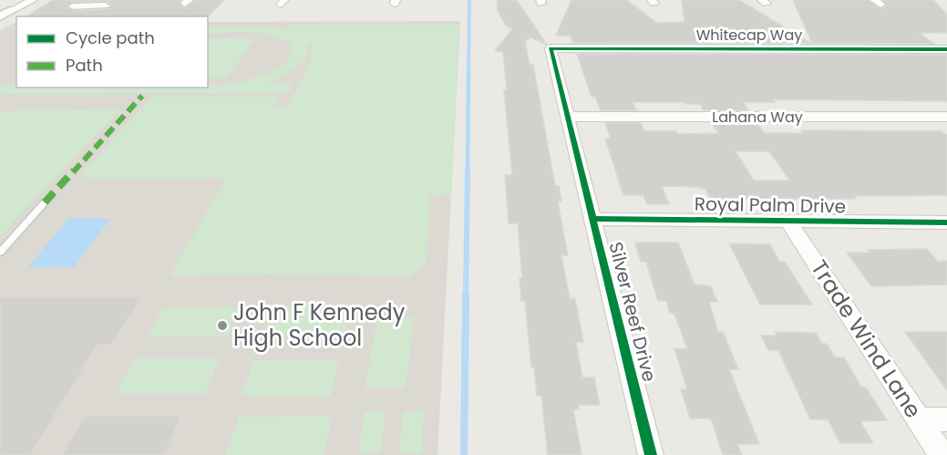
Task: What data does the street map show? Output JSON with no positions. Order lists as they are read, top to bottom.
{
  "streets": {
    "street": [
      "Whitecap Way",
      "Lahana Way",
      "Royal Palm Drive",
      "Silver Reef Drive",
      "Trade Wind Lane"
    ]
  },
  "crossings": [
    ["Whitecap Way", "Silver Reef Drive"],
    ["Lahana Way", "Silver Reef Drive"],
    ["Royal Palm Drive", "Silver Reef Drive"],
    ["Royal Palm Drive", "Trade Wind Lane"]
  ],
  "places": ["John F Kennedy High School"],
  "legend": ["Cycle path", "Path"]
}
